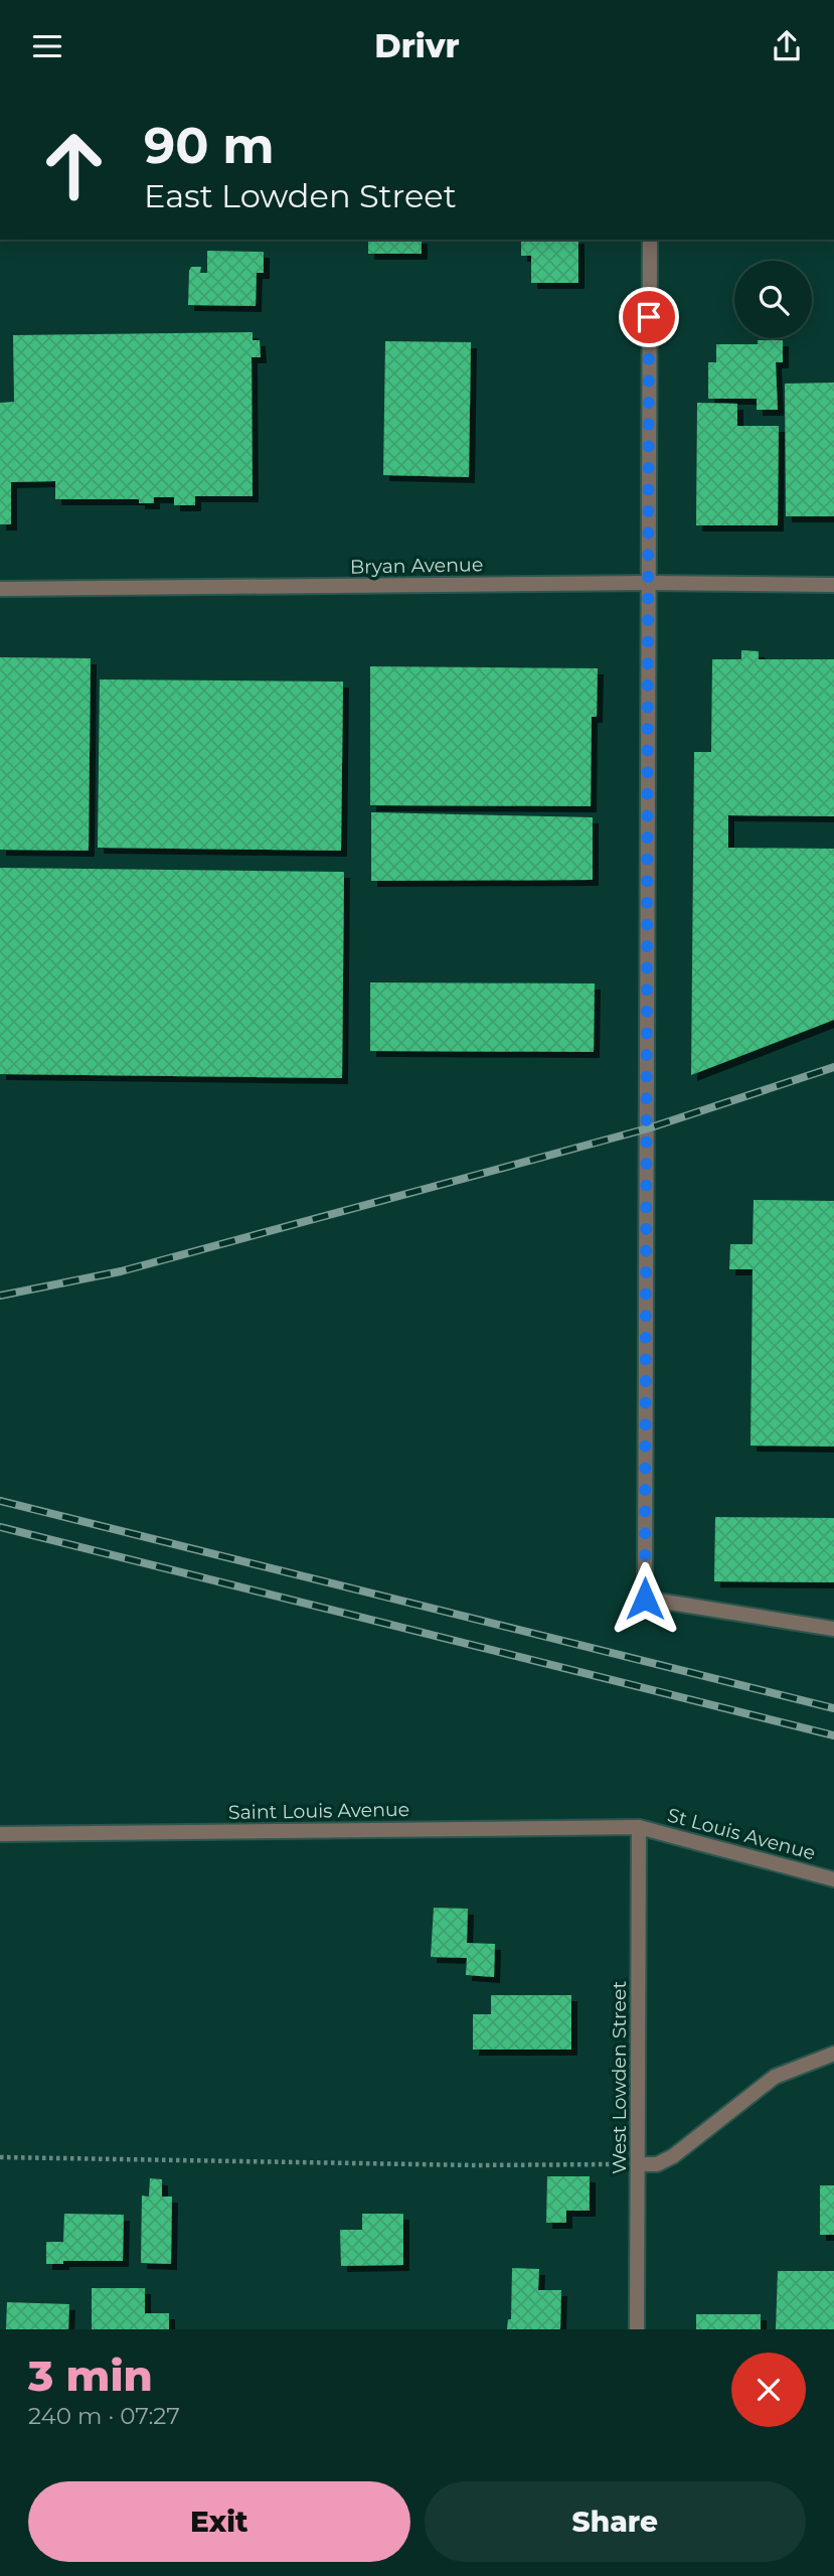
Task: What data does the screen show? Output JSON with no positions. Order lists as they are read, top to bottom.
{
  "streets": {
    "street": [
      "Bryan Avenue",
      "Saint Louis Avenue",
      "St Louis Avenue",
      "West Lowden Street"
    ]
  },
  "crossings": [
    ["Saint Louis Avenue", "St Louis Avenue"],
    ["Saint Louis Avenue", "West Lowden Street"],
    ["St Louis Avenue", "West Lowden Street"]
  ],
  "page": {
    "header": "Drivr",
    "turn": ["90 m", "East Lowden Street"],
    "heading": ["3 min", "240 m · 07:27"],
    "buttons": ["Exit", "Share"]
  }
}
